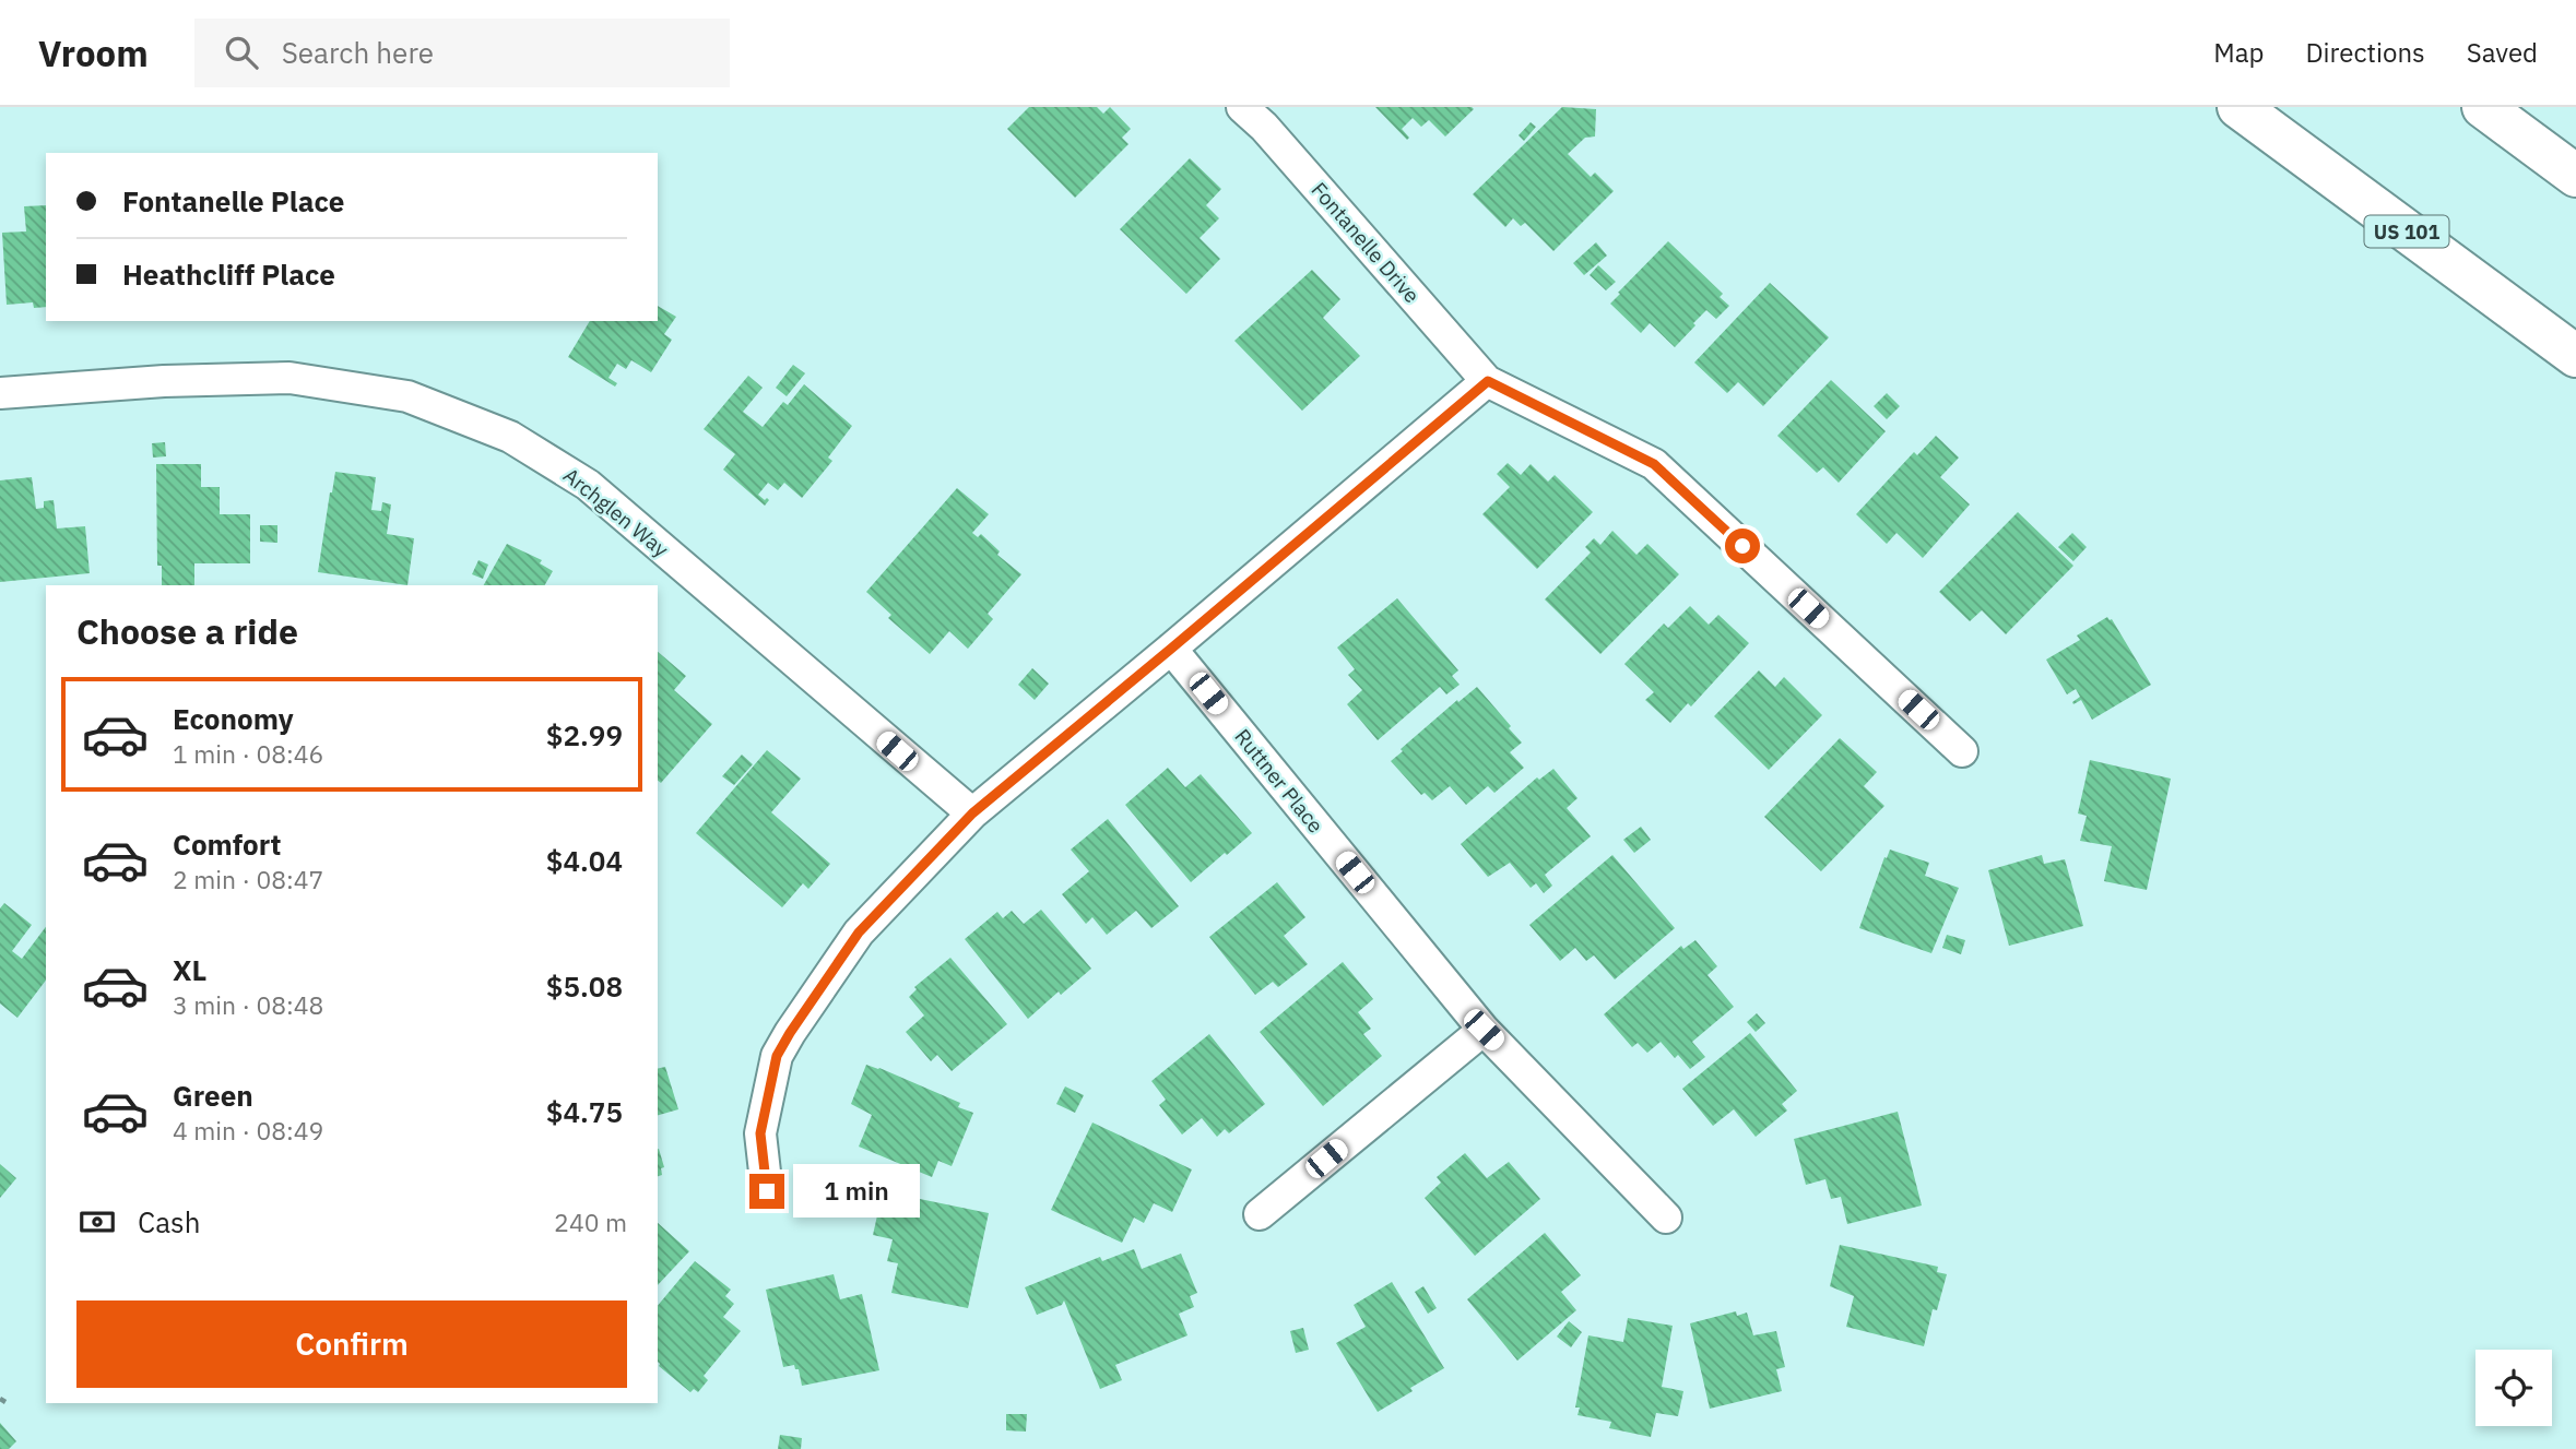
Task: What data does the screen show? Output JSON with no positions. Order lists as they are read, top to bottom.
{
  "streets": {
    "highway": ["US 101"],
    "street": ["Fontanelle Drive", "Archglen Way", "Ruttner Place"]
  },
  "page": {
    "header": "Vroom",
    "search": "Search here",
    "nav": ["Map", "Directions", "Saved"],
    "banner": ["Fontanelle Place", "Heathcliff Place"],
    "heading": "Choose a ride",
    "list": [
      {
        "name": "Economy",
        "note": "1 min · 08:46",
        "value": "$2.99"
      },
      {
        "name": "Comfort",
        "note": "2 min · 08:47",
        "value": "$4.04"
      },
      {
        "name": "XL",
        "note": "3 min · 08:48",
        "value": "$5.08"
      },
      {
        "name": "Green",
        "note": "4 min · 08:49",
        "value": "$4.75"
      }
    ],
    "bubble": "1 min",
    "pay": ["Cash", "240 m"],
    "buttons": "Confirm"
  }
}
